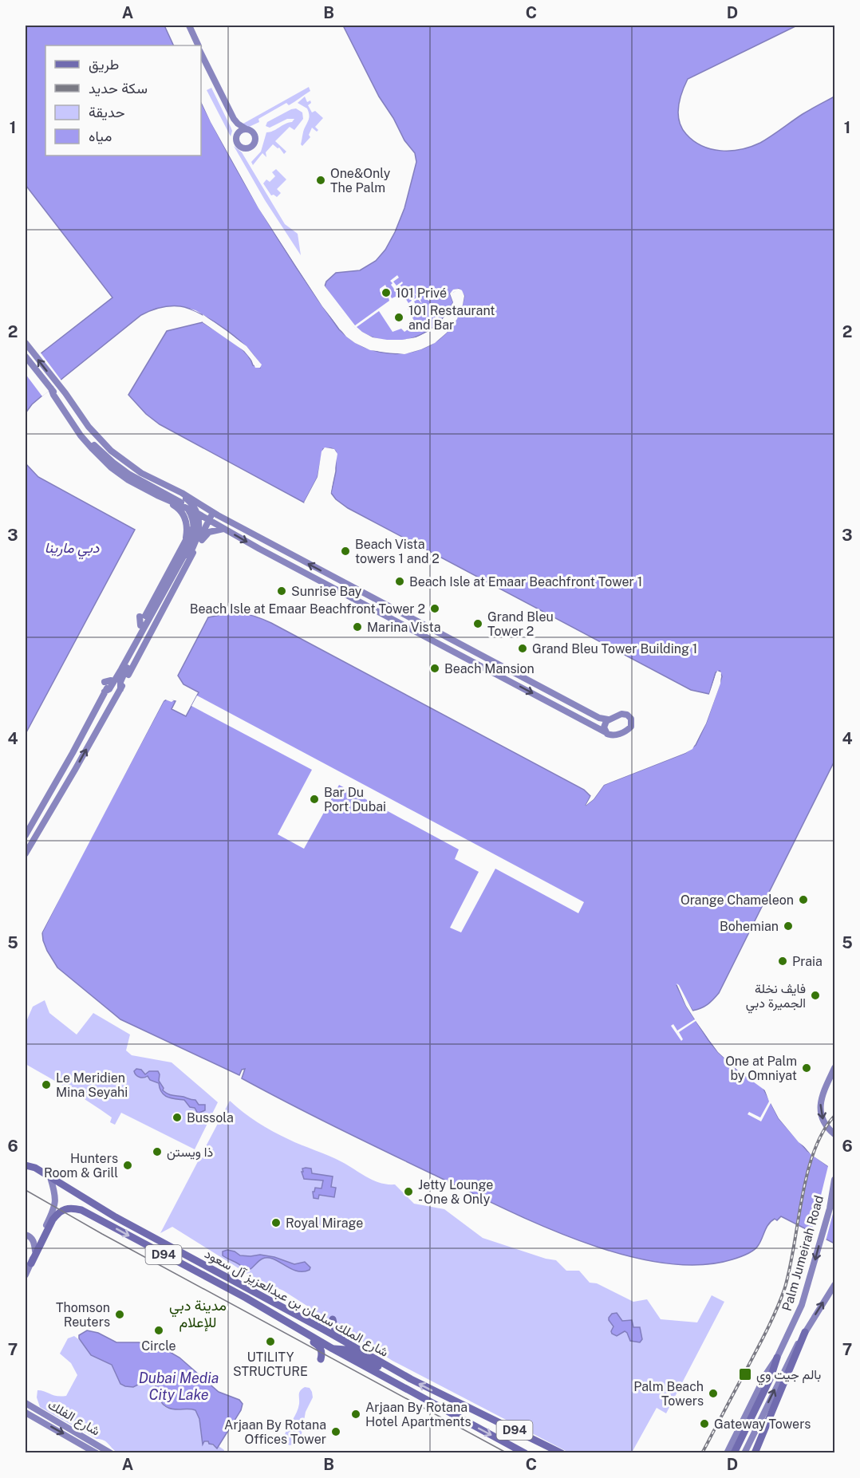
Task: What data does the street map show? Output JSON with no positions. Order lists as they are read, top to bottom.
{
  "streets": {
    "main road": ["D94", "شارع الملك سلمان بن عبدالعزيز آل سعود"],
    "street": ["Palm Jumeirah Road", "شارع الفلك"]
  },
  "districts": ["مدينة دبي للإعلام"],
  "water": ["دبي مارينا", "Dubai Media City Lake"],
  "places": {
    "other": [
      "One&Only The Palm",
      "101 Privé",
      "101 Restaurant and Bar",
      "Beach Vista towers 1 and 2",
      "Beach Isle at Emaar Beachfront Tower 1",
      "Sunrise Bay",
      "Beach Isle at Emaar Beachfront Tower 2",
      "Grand Bleu Tower 2",
      "Marina Vista",
      "Grand Bleu Tower Building 1",
      "Beach Mansion",
      "Bar Du Port Dubai",
      "Orange Chameleon",
      "Bohemian",
      "Praia",
      "فايڤ نخلة الجميرة دبي",
      "One at Palm by Omniyat",
      "Le Meridien Mina Seyahi",
      "Bussola",
      "ذا ويستن",
      "Hunters Room & Grill",
      "Jetty Lounge - One & Only",
      "Royal Mirage",
      "Thomson Reuters",
      "Circle",
      "UTILITY STRUCTURE",
      "Palm Beach Towers",
      "Arjaan By Rotana Hotel Apartments",
      "Gateway Towers",
      "Arjaan By Rotana Offices Tower"
    ],
    "transit": ["بالم جيت وي"]
  },
  "legend": [
    "طريق",
    "سكة حديد",
    "حديقة",
    "مياه"
  ],
  "grid": {
    "columns": [
      "A",
      "B",
      "C",
      "D"
    ],
    "rows": [
      "1",
      "2",
      "3",
      "4",
      "5",
      "6",
      "7"
    ]
  }
}
